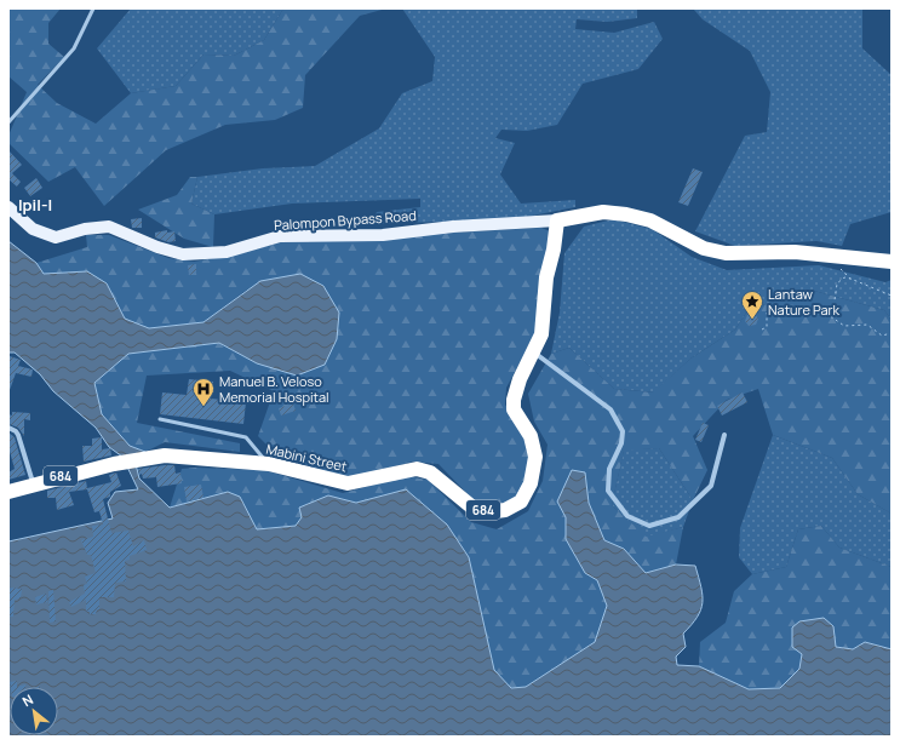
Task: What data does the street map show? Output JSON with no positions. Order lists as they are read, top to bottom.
{
  "streets": {
    "highway": ["Mabini Street", "684"],
    "main road": ["Palompon Bypass Road"]
  },
  "crossings": [
    ["Palompon Bypass Road", "Mabini Street"]
  ],
  "districts": ["Ipil-I"],
  "places": {
    "place": ["Lantaw Nature Park"],
    "hospital": ["Manuel B. Veloso Memorial Hospital"]
  },
  "north": "top left"
}
